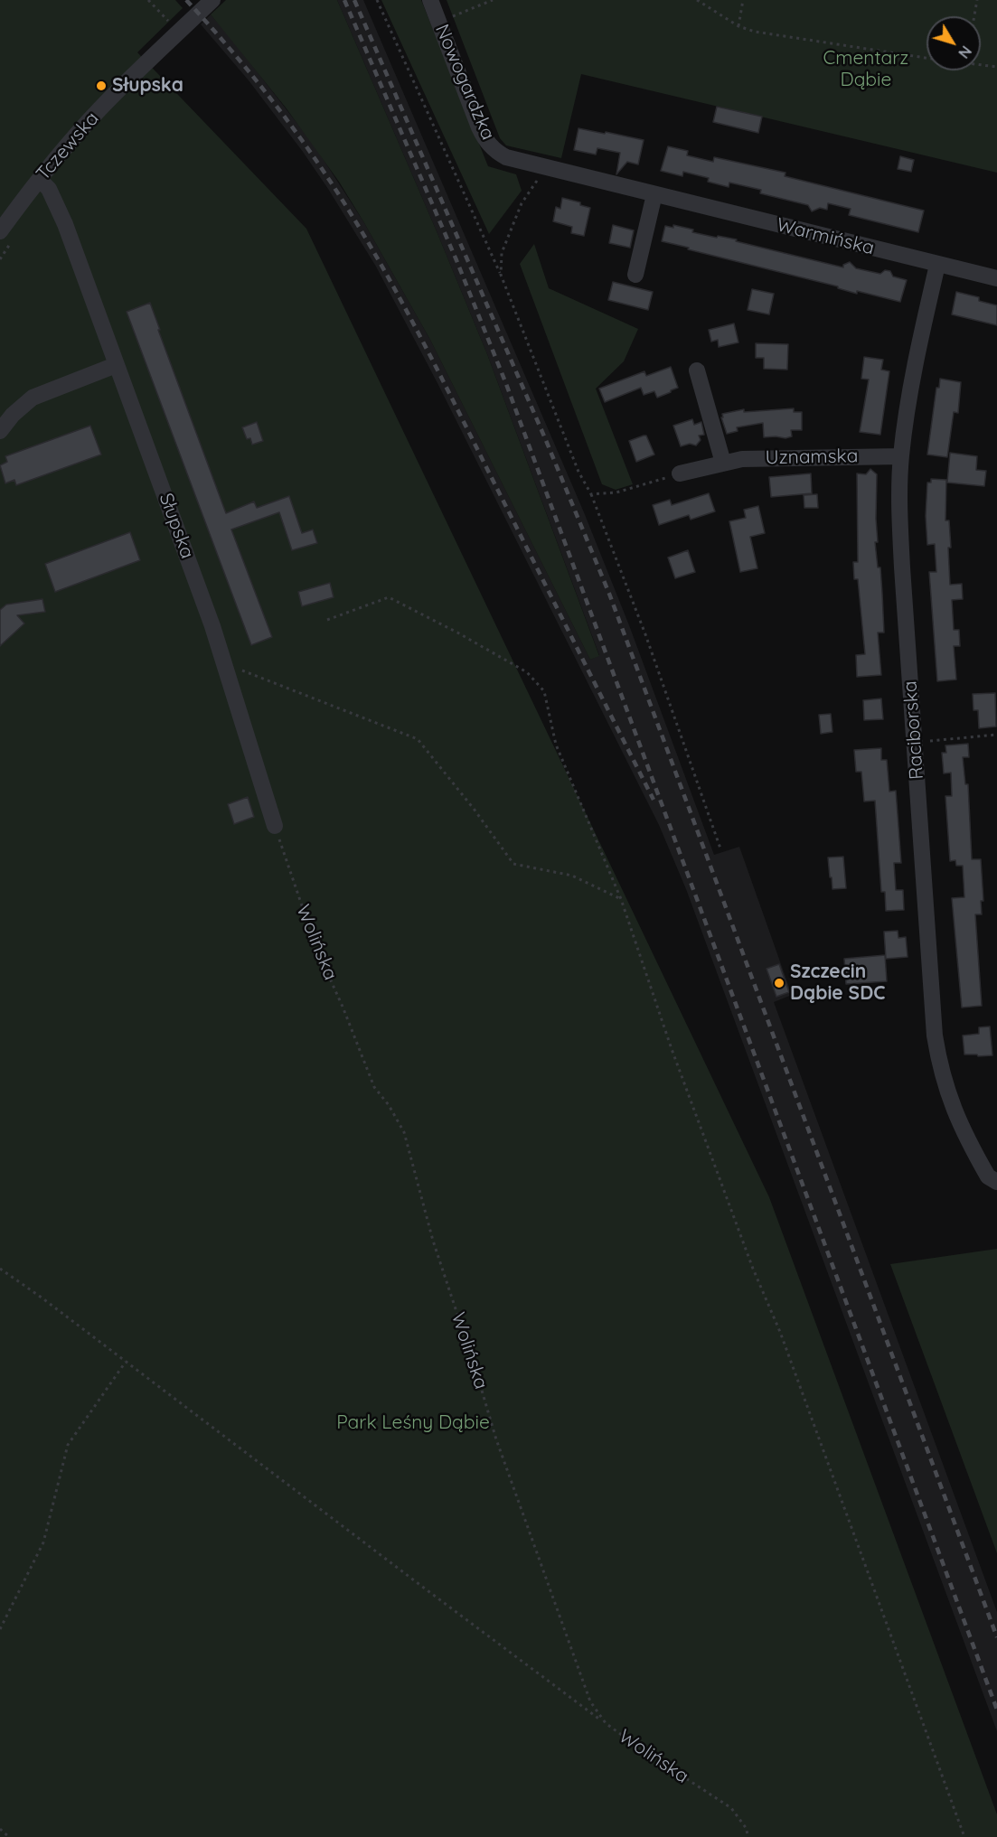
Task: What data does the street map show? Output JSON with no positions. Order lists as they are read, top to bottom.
{
  "streets": {
    "street": [
      "Nowogardzka",
      "Tczewska",
      "Warmińska",
      "Uznamska",
      "Słupska",
      "Raciborska"
    ],
    "path": ["Wolińska"]
  },
  "crossings": [
    ["Nowogardzka", "Warmińska"],
    ["Tczewska", "Słupska"],
    ["Warmińska", "Raciborska"],
    ["Uznamska", "Raciborska"]
  ],
  "parks": ["Cmentarz Dąbie", "Park Leśny Dąbie"],
  "places": ["Słupska", "Szczecin Dąbie SDC"],
  "north": "bottom right"
}
